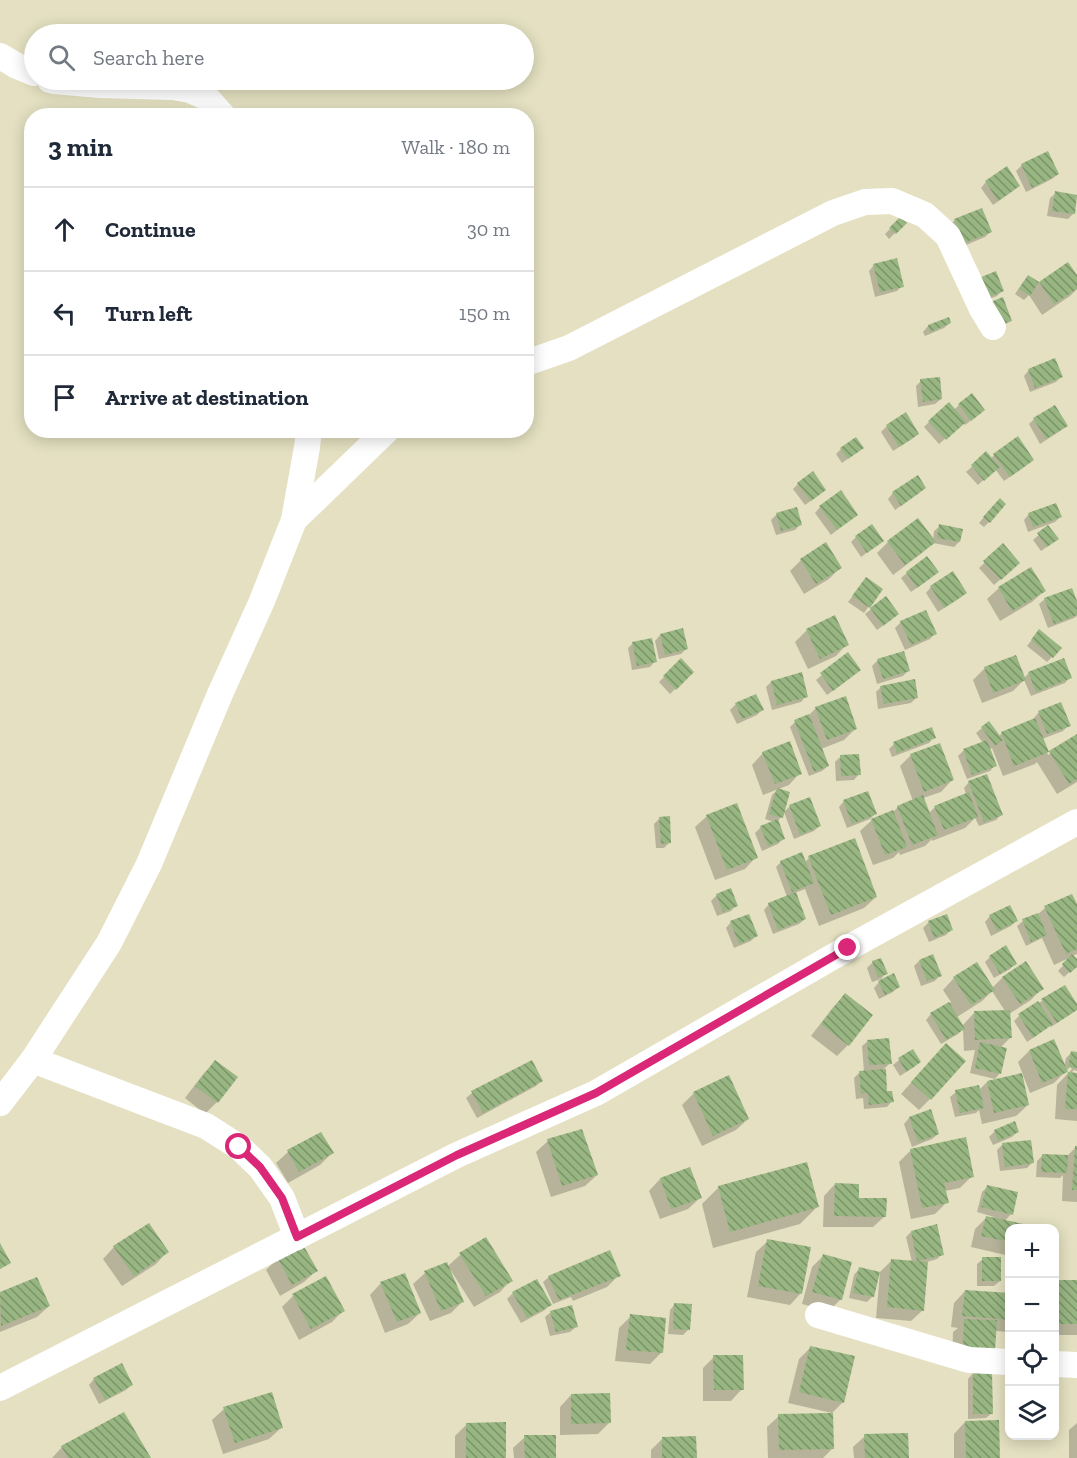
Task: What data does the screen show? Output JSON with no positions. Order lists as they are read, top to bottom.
{
  "page": {
    "search": "Search here",
    "heading": ["3 min", "Walk · 180 m"],
    "list": [
      ["Continue", "30 m"],
      ["Turn left", "150 m"],
      "Arrive at destination"
    ],
    "map_buttons": ["+", "−"]
  }
}
